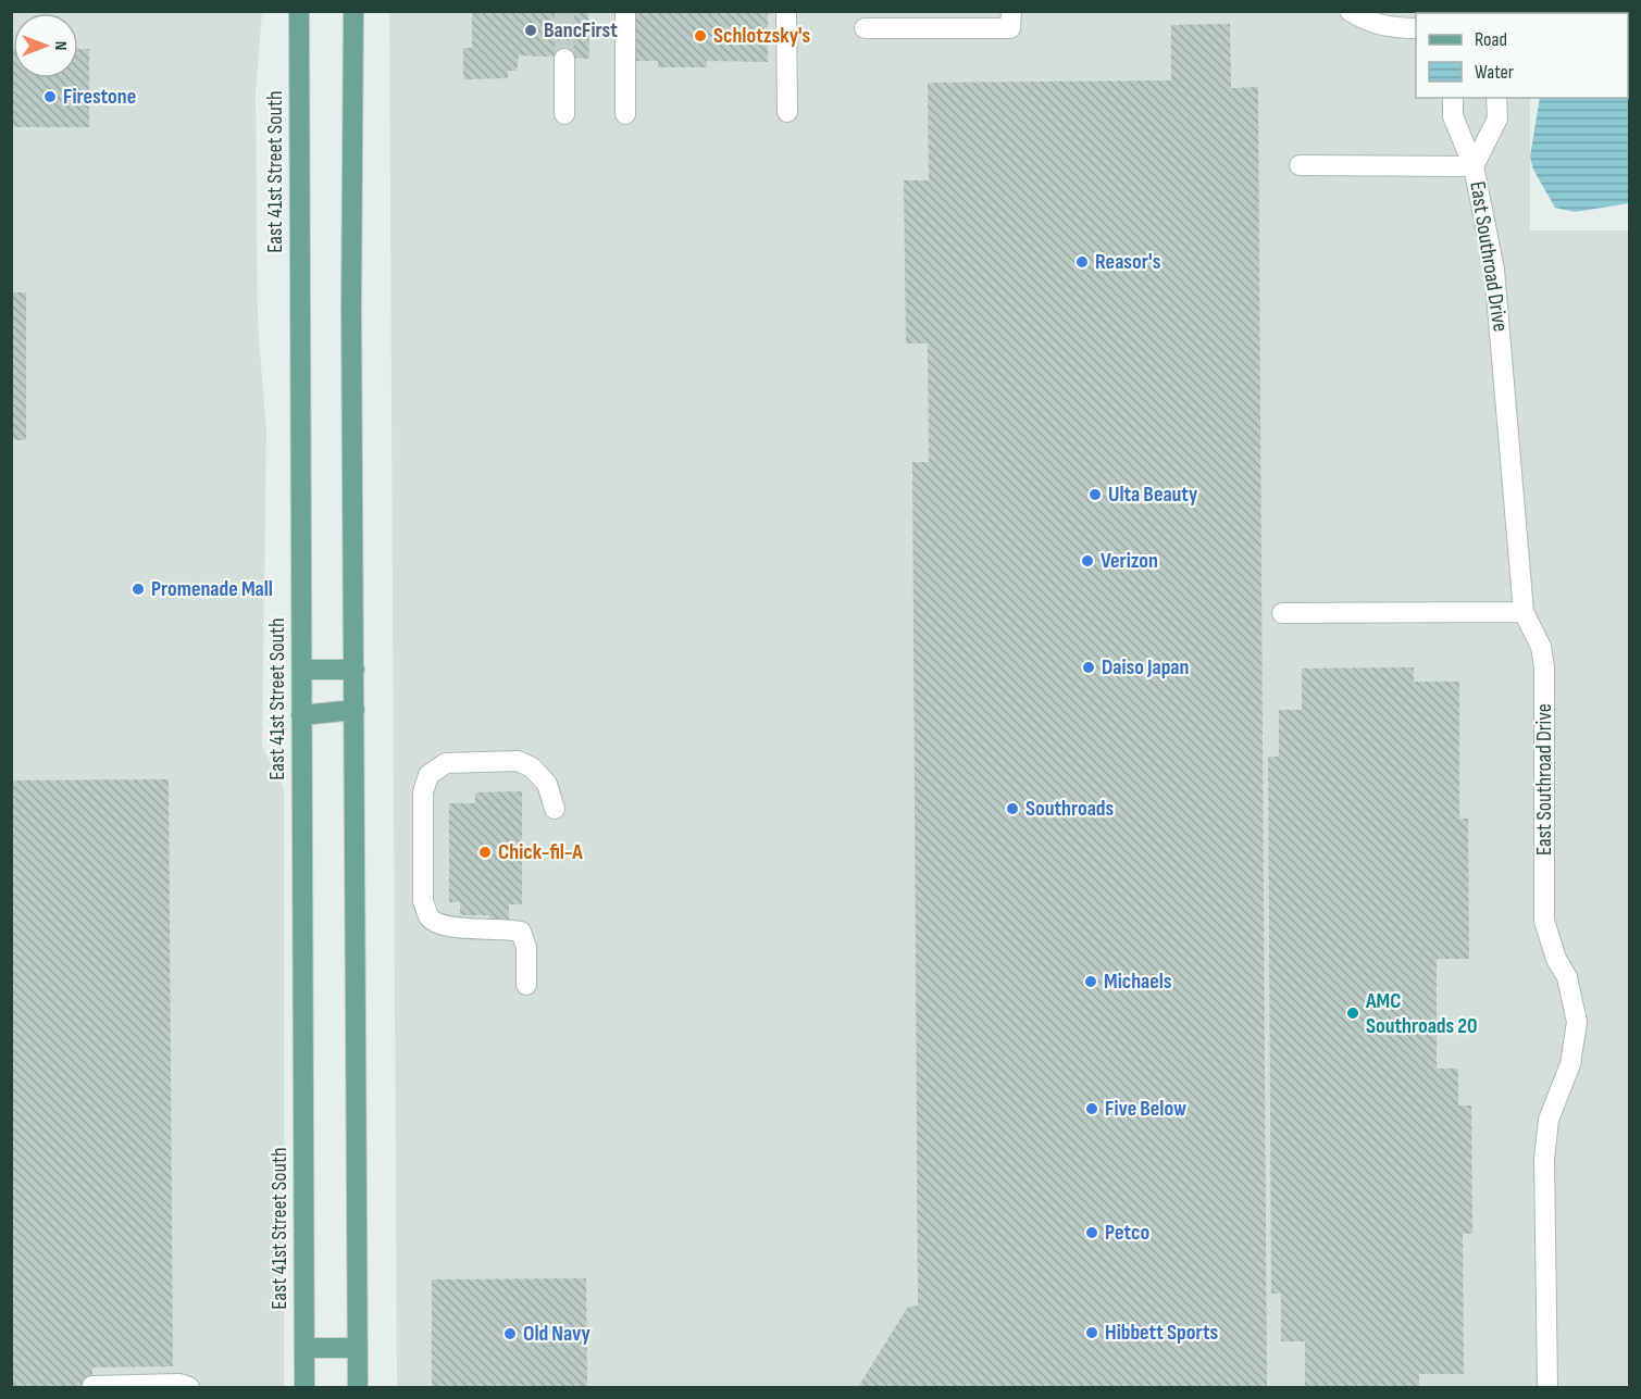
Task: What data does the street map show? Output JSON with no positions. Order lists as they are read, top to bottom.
{
  "streets": {
    "main road": ["East 41st Street South"],
    "lane": ["East Southroad Drive"]
  },
  "places": [
    "BancFirst",
    "Schlotzsky's",
    "Firestone",
    "Reasor's",
    "Ulta Beauty",
    "Verizon",
    "Promenade Mall",
    "Daiso Japan",
    "Southroads",
    "Chick-fil-A",
    "Michaels",
    "AMC Southroads 20",
    "Five Below",
    "Petco",
    "Hibbett Sports",
    "Old Navy"
  ],
  "legend": ["Road", "Water"],
  "north": "right"
}
